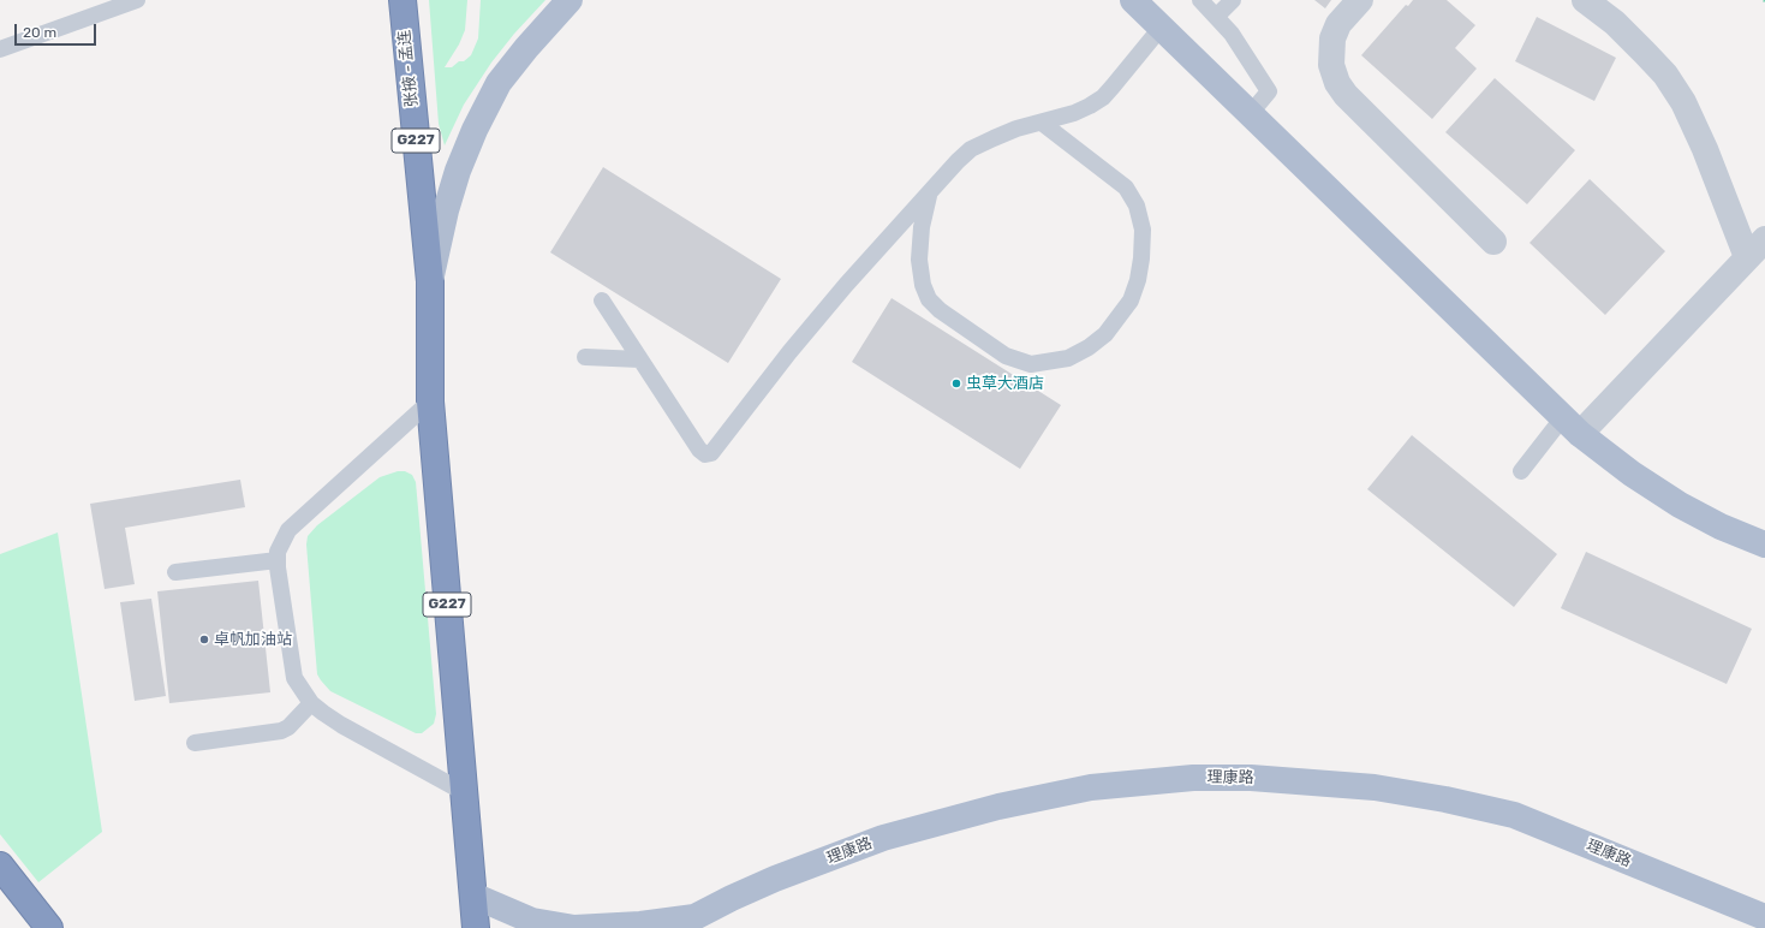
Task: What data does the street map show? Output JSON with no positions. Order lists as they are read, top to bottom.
{
  "streets": {
    "highway": ["张掖 - 孟连", "G227"],
    "main road": ["理康路"]
  },
  "crossings": [
    ["张掖 - 孟连", "G227"],
    ["G227", "理康路"]
  ],
  "places": ["虫草大酒店", "卓帆加油站"],
  "scale_bar": "20 m"
}
